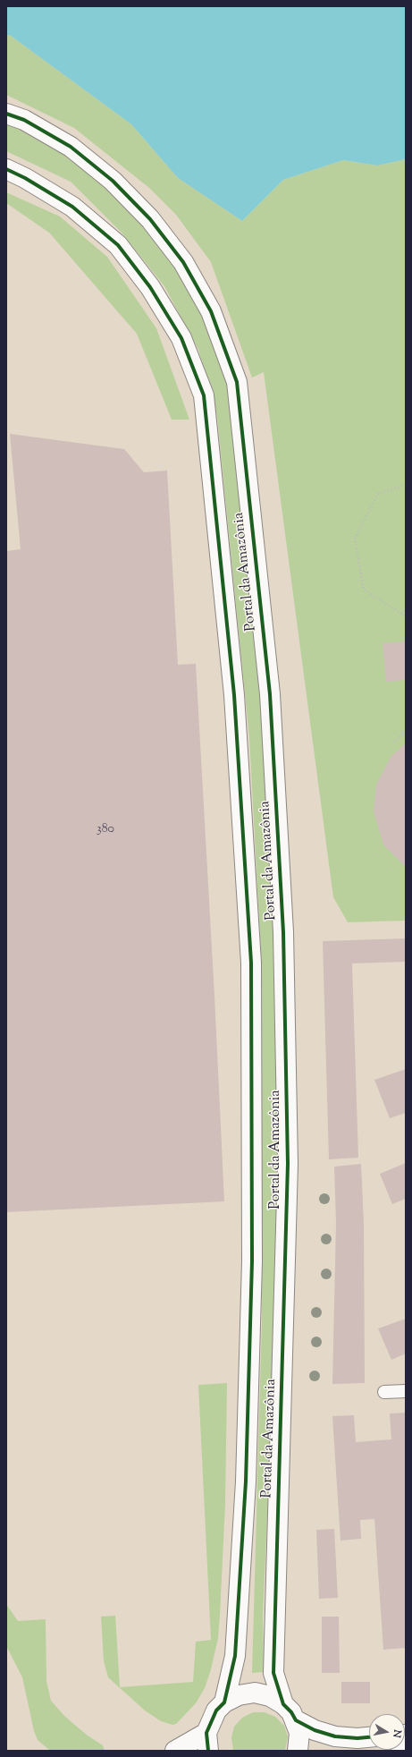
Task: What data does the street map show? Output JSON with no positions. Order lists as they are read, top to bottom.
{
  "streets": {
    "street": ["Portal da Amazônia"]
  },
  "house_numbers": ["380"],
  "north": "right"
}
